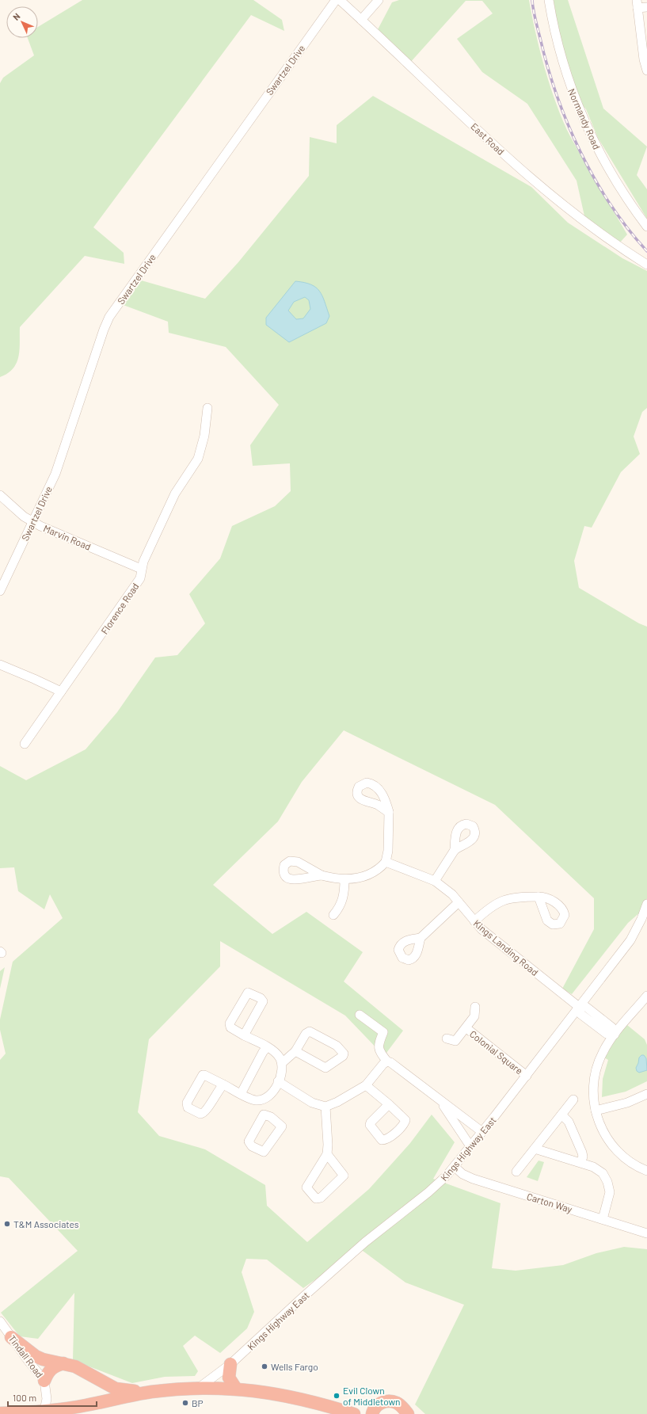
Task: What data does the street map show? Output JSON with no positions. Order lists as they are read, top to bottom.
{
  "streets": {
    "street": [
      "Swartzel Drive",
      "Normandy Road",
      "East Road",
      "Marvin Road",
      "Florence Road",
      "Kings Landing Road",
      "Colonial Square",
      "Kings Highway East",
      "Carton Way",
      "Tindall Road"
    ]
  },
  "crossings": [
    ["Swartzel Drive", "Marvin Road"],
    ["Marvin Road", "Florence Road"],
    ["Kings Landing Road", "Kings Highway East"],
    ["Colonial Square", "Kings Highway East"],
    ["Kings Highway East", "Carton Way"]
  ],
  "places": [
    "T&M Associates",
    "Wells Fargo",
    "Evil Clown of Middletown",
    "BP"
  ],
  "scale_bar": "100 m",
  "north": "top left"
}
